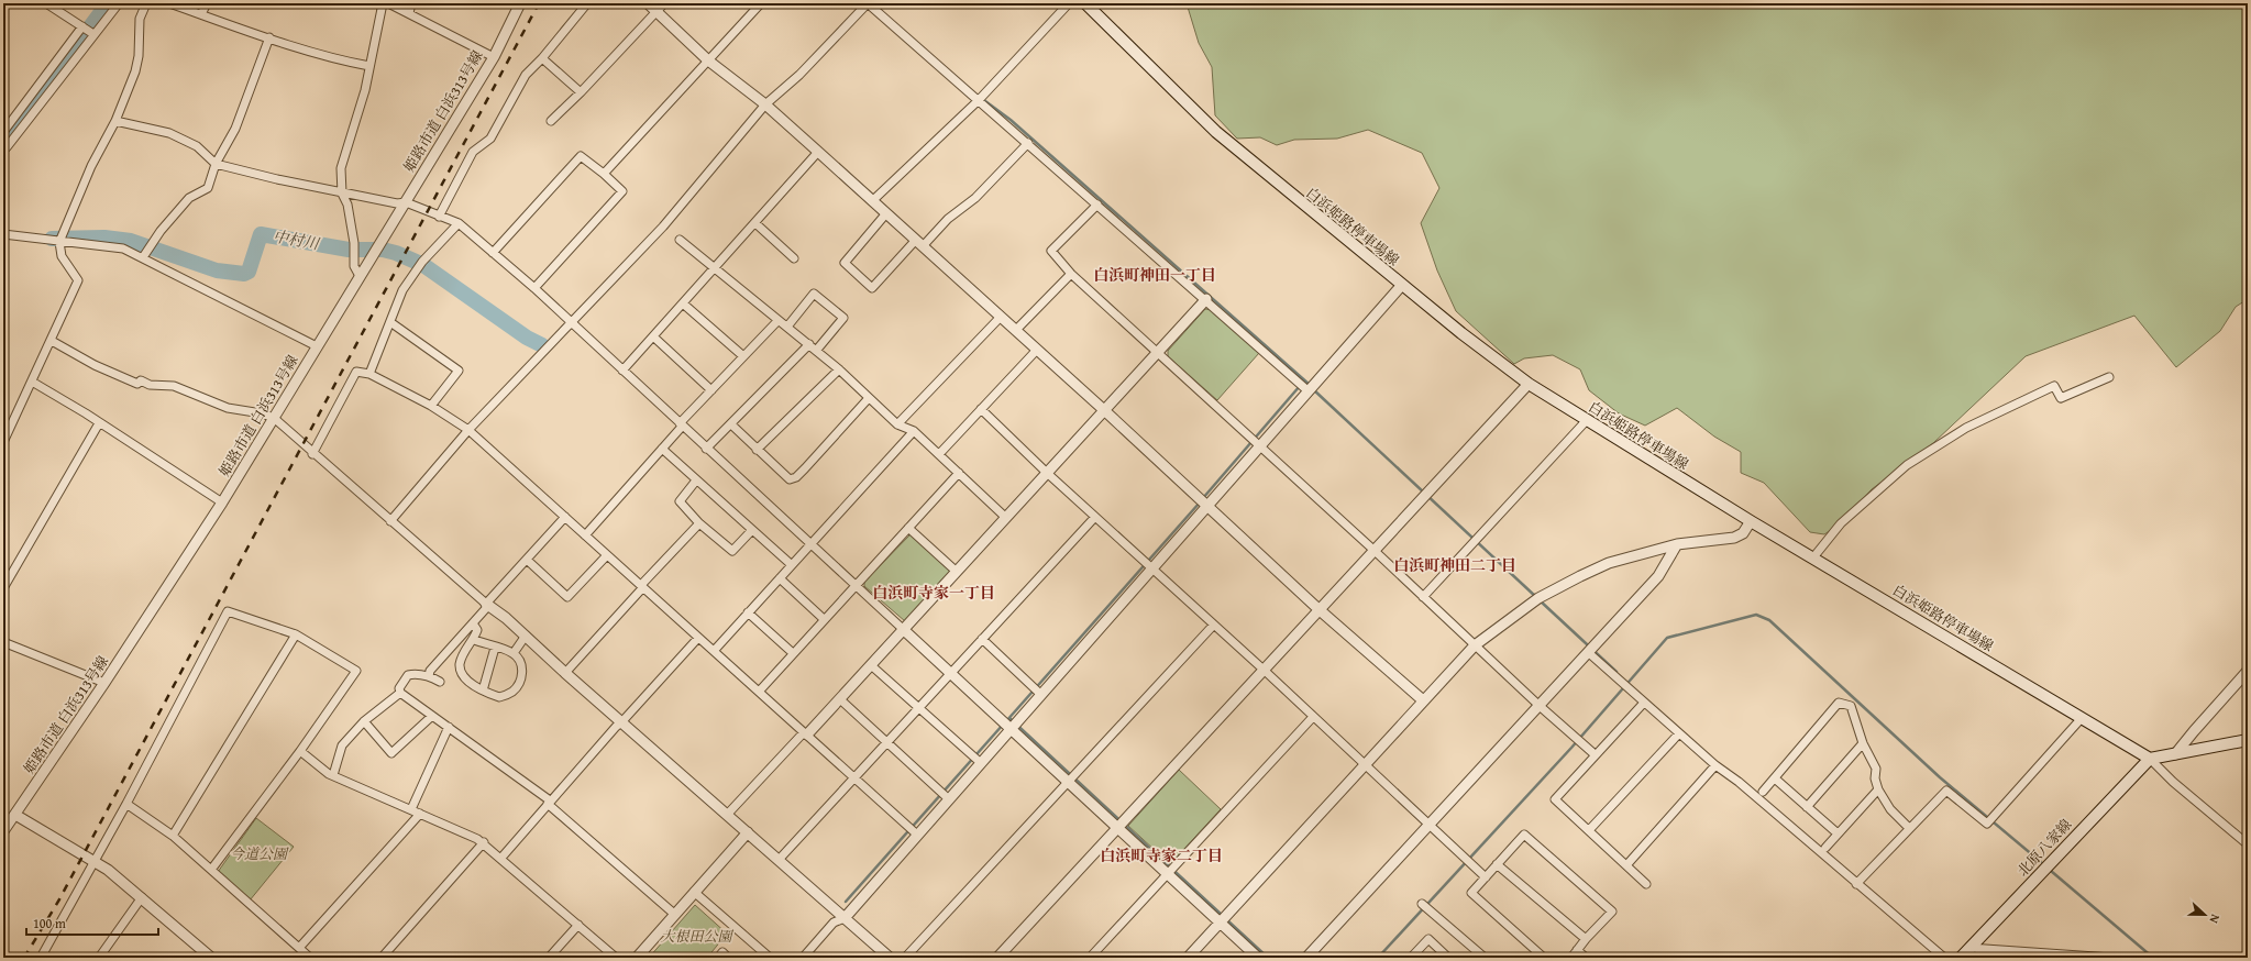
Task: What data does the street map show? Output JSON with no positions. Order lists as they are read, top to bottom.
{
  "streets": {
    "main road": ["白浜姫路停車場線", "北原八家線"],
    "street": ["姫路市道 白浜313号線"]
  },
  "crossings": [
    ["白浜姫路停車場線", "北原八家線"]
  ],
  "districts": [
    "白浜町神田一丁目",
    "白浜町神田二丁目",
    "白浜町寺家一丁目",
    "白浜町寺家二丁目"
  ],
  "water": ["中村川"],
  "parks": ["今道公園", "大根田公園"],
  "scale_bar": "100 m",
  "north": "right"
}
